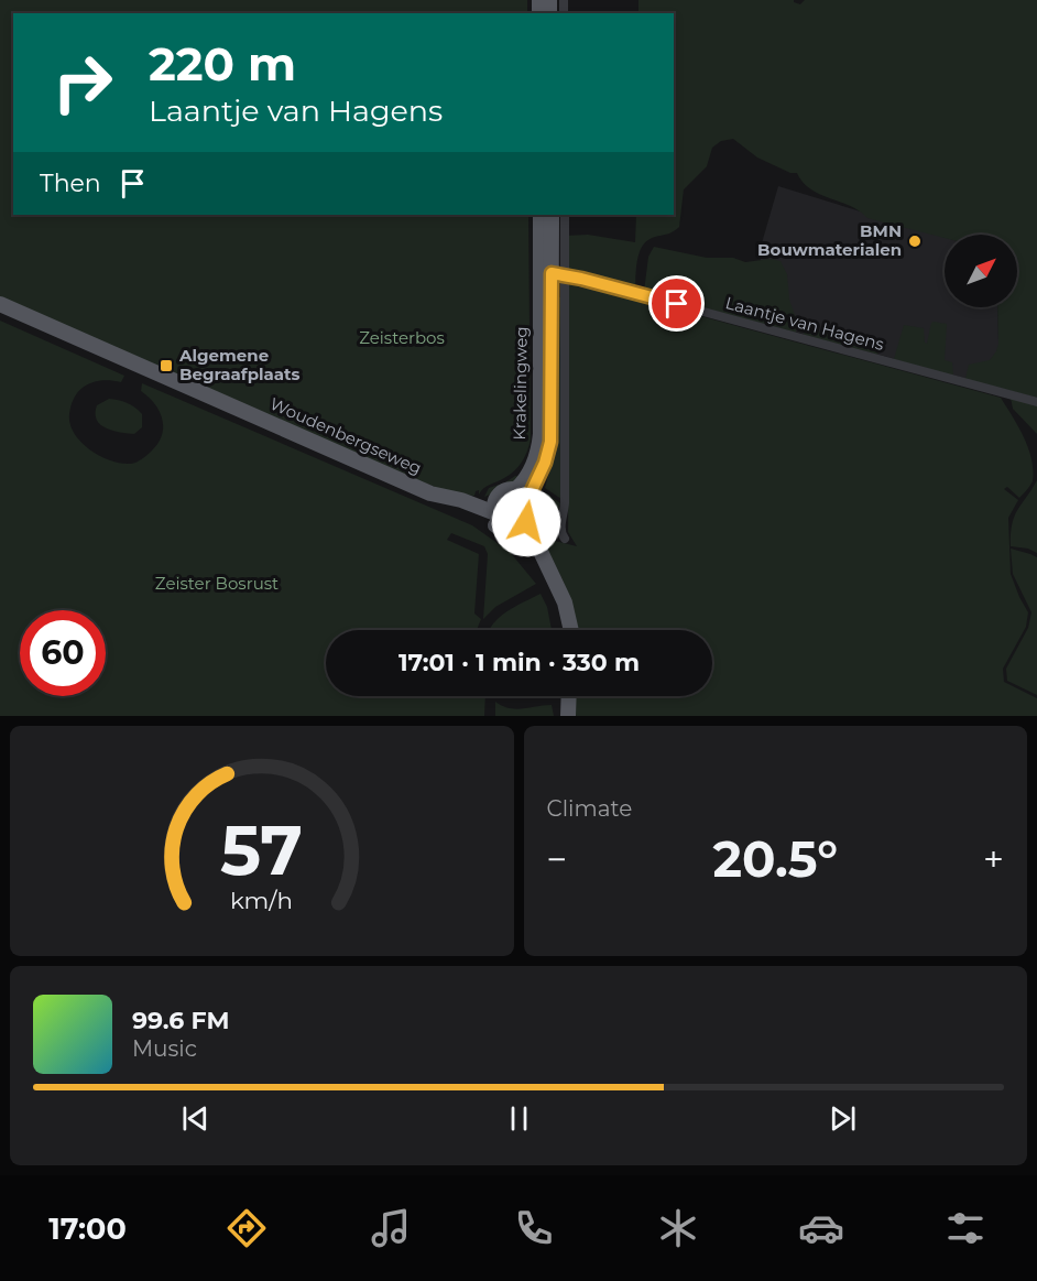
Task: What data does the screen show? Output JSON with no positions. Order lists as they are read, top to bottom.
{
  "streets": {
    "main road": ["Krakelingweg", "Woudenbergseweg"],
    "street": ["Laantje van Hagens"]
  },
  "crossings": [
    ["Laantje van Hagens", "Krakelingweg"],
    ["Krakelingweg", "Woudenbergseweg"]
  ],
  "parks": ["Zeisterbos", "Zeister Bosrust"],
  "places": {
    "other": ["BMN Bouwmaterialen"],
    "transit": ["Algemene Begraafplaats"]
  },
  "north": "top right",
  "page": {
    "turn": ["220 m", "Laantje van Hagens"],
    "then": "Then",
    "limit": "60",
    "trip": "17:01 · 1 min · 330 m",
    "tile": "Climate",
    "heat": ["−", "20.5°", "+"],
    "song": ["99.6 FM", "Music"],
    "tabs": "17:00",
    "gauge": ["57", "km/h"]
  }
}
